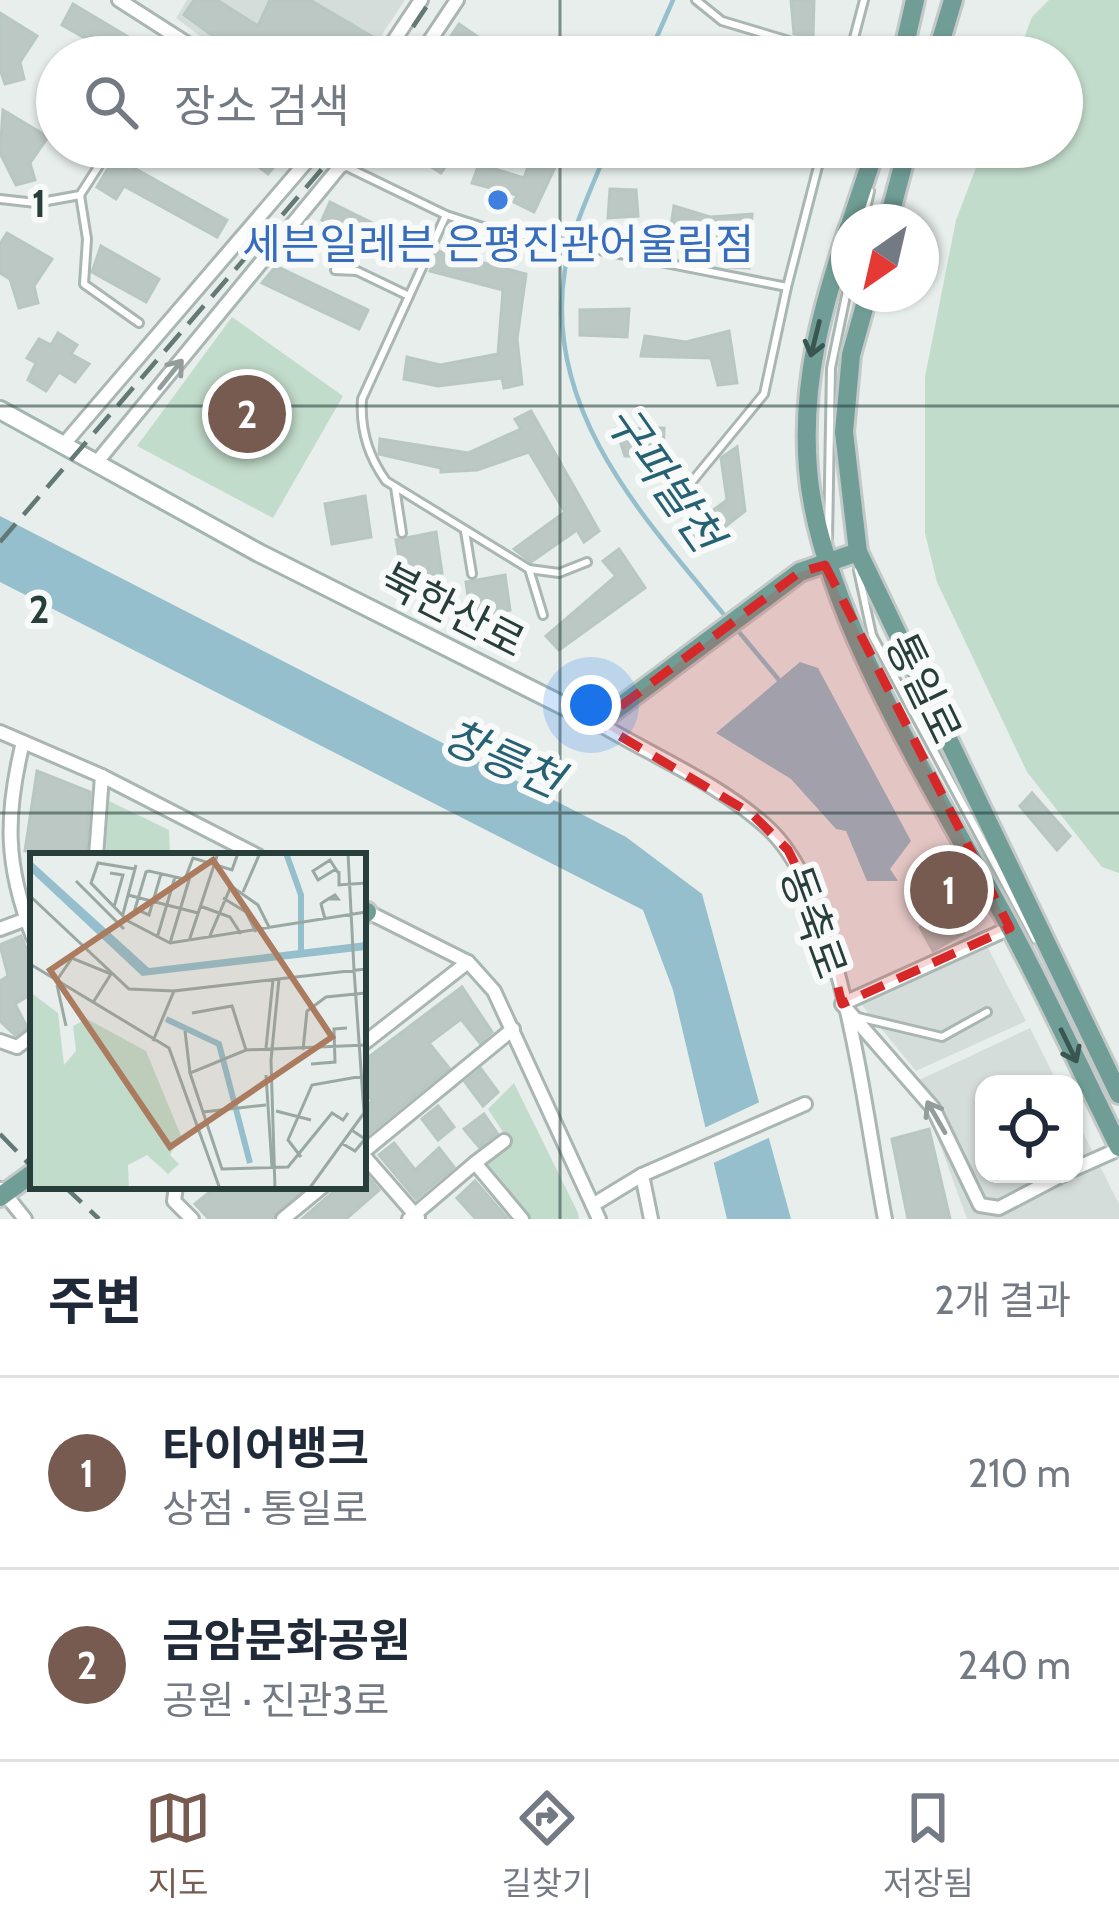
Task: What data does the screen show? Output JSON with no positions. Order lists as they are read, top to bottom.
{
  "streets": {
    "main road": ["북한산로", "통일로"],
    "street": ["동축로"]
  },
  "crossings": [
    ["북한산로", "동축로"]
  ],
  "water": ["구파발천", "창릉천"],
  "places": ["세븐일레븐 은평진관어울림점"],
  "north": "bottom left",
  "page": {
    "search": "장소 검색",
    "pins": ["2", "1"],
    "heading": ["주변", "2개 결과"],
    "list": [
      {
        "mark": "1",
        "name": "타이어뱅크",
        "note": "상점 · 통일로",
        "value": "210 m"
      },
      {
        "mark": "2",
        "name": "금암문화공원",
        "note": "공원 · 진관3로",
        "value": "240 m"
      }
    ],
    "nav": ["지도", "길찾기", "저장됨"]
  },
  "grid": {
    "rows": ["1", "2"]
  }
}
